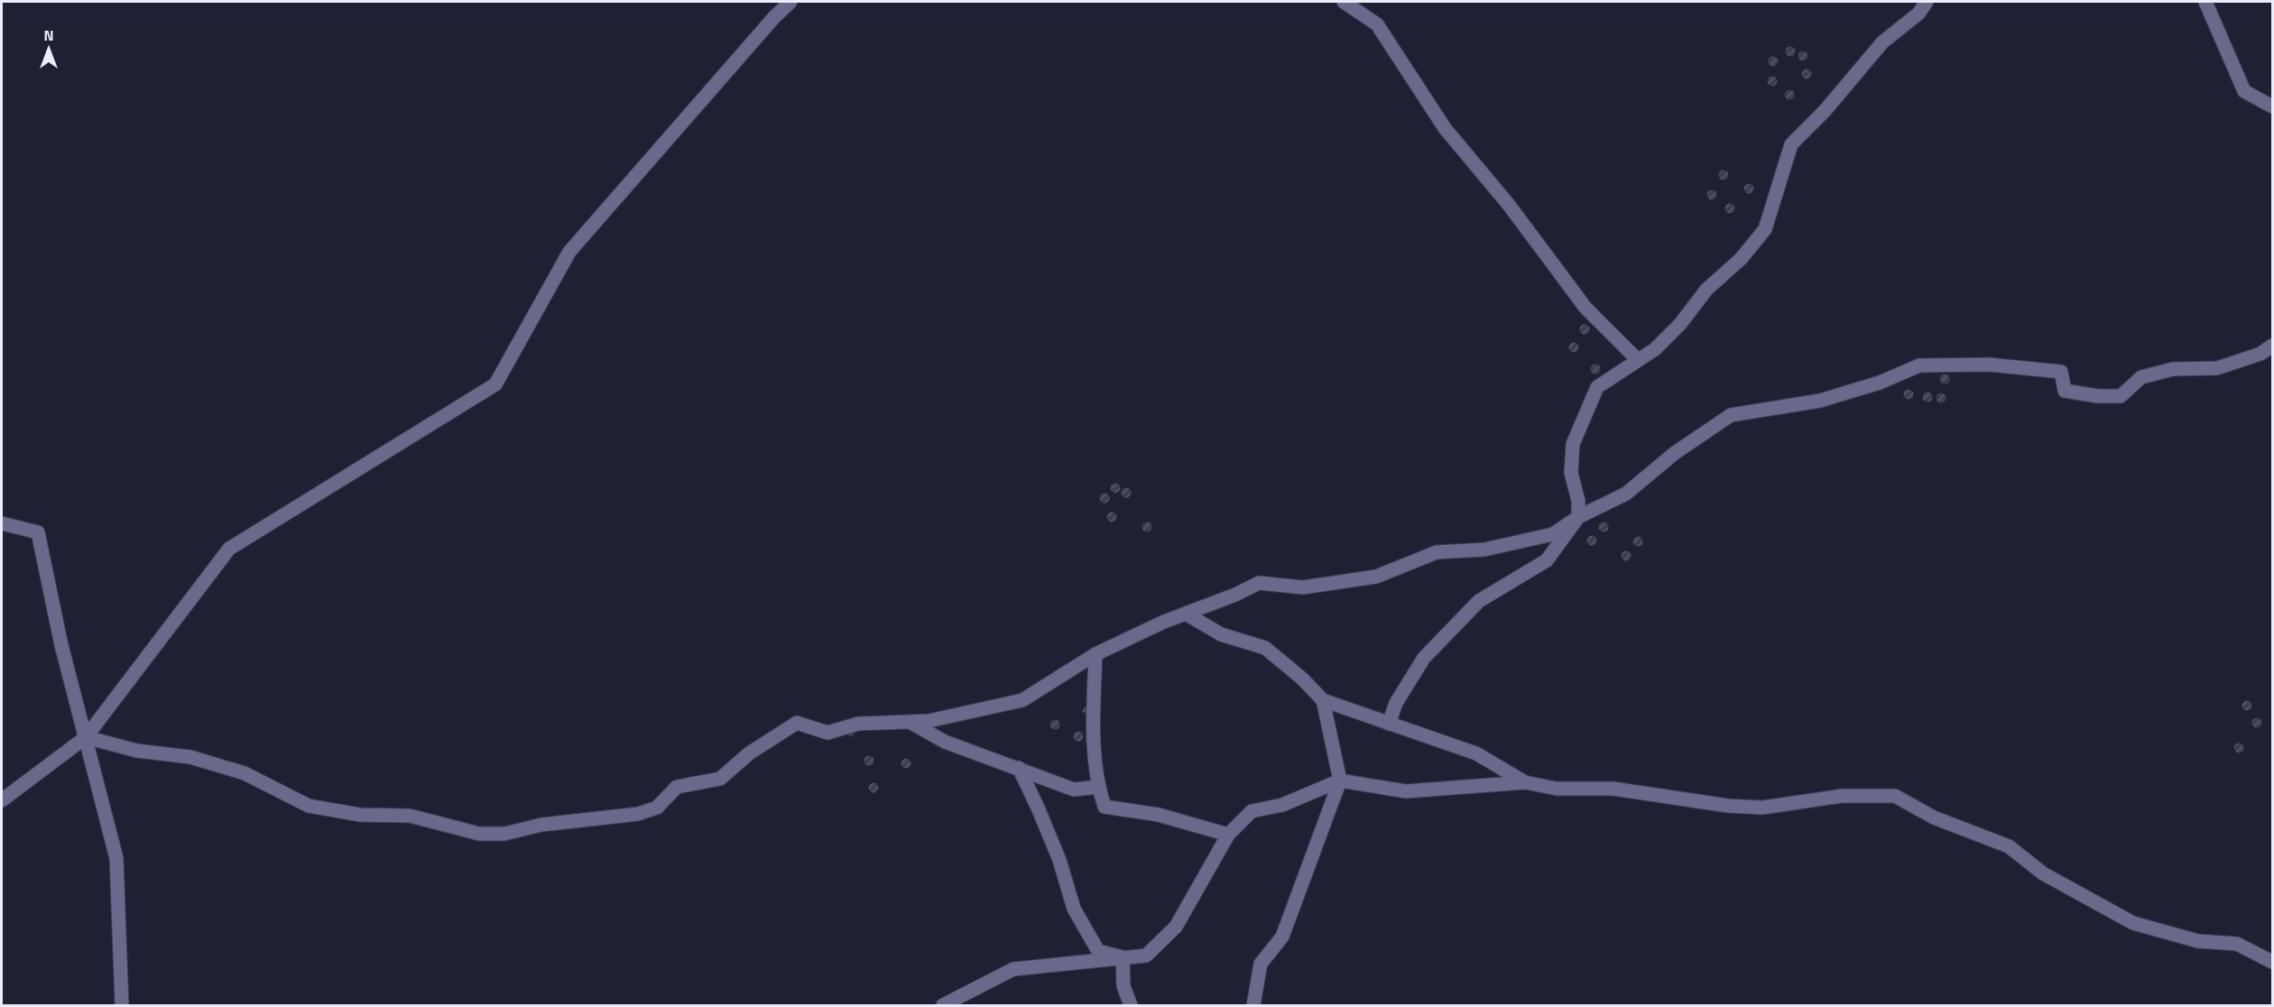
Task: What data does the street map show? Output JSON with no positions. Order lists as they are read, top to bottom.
{
  "north": "top"
}
